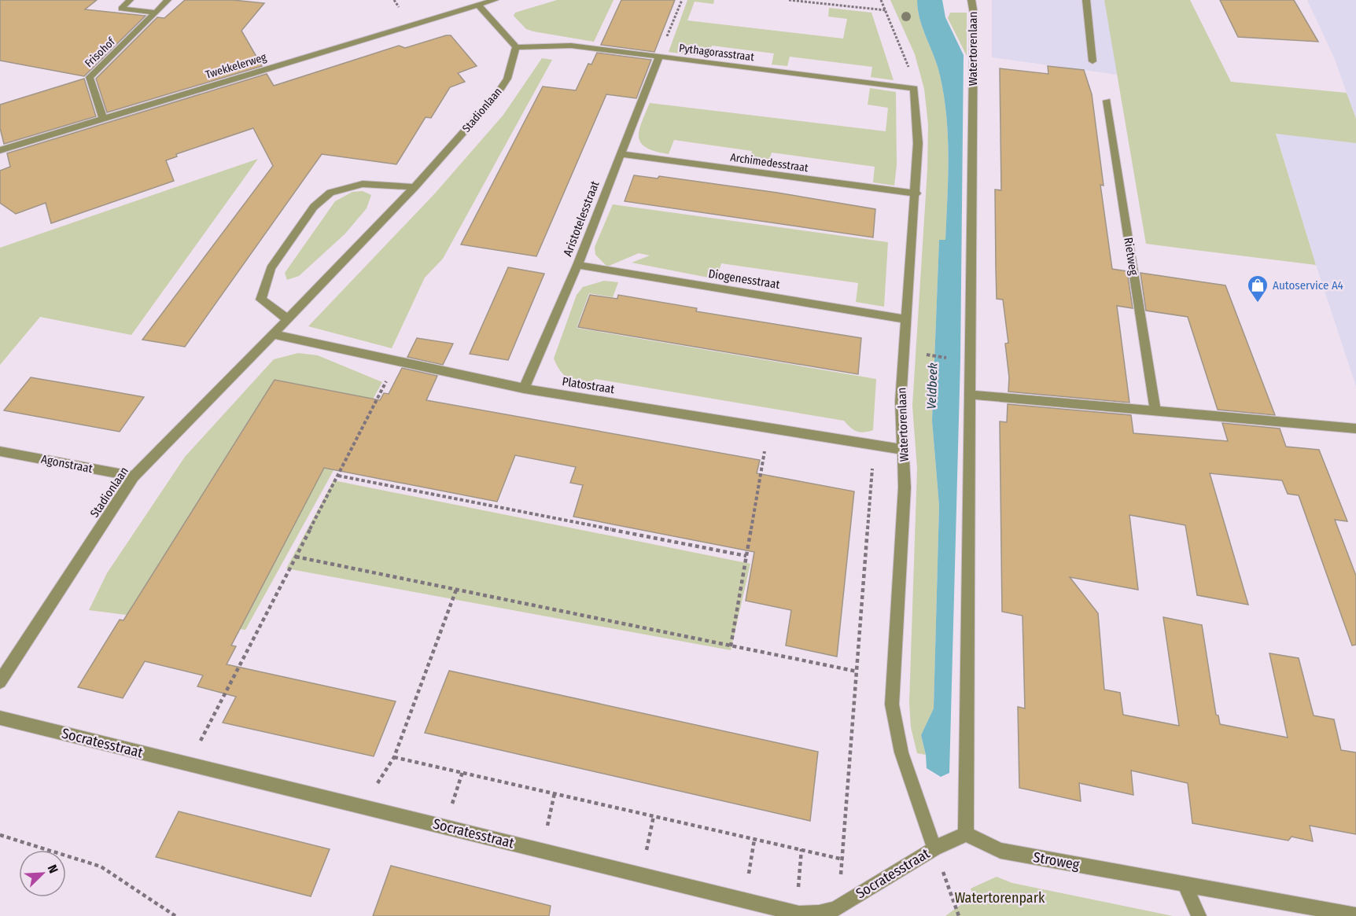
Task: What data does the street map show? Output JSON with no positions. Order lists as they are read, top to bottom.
{
  "streets": {
    "street": [
      "Watertorenlaan",
      "Frisohof",
      "Pythagorasstraat",
      "Twekkelerweg",
      "Stadionlaan",
      "Archimedesstraat",
      "Aristotelesstraat",
      "Rietweg",
      "Diogenesstraat",
      "Platostraat",
      "Agonstraat",
      "Socratesstraat",
      "Stroweg"
    ]
  },
  "crossings": [
    ["Watertorenlaan", "Pythagorasstraat"],
    ["Watertorenlaan", "Archimedesstraat"],
    ["Watertorenlaan", "Diogenesstraat"],
    ["Watertorenlaan", "Platostraat"],
    ["Watertorenlaan", "Socratesstraat"],
    ["Watertorenlaan", "Stroweg"],
    ["Frisohof", "Twekkelerweg"],
    ["Pythagorasstraat", "Stadionlaan"],
    ["Pythagorasstraat", "Aristotelesstraat"],
    ["Stadionlaan", "Platostraat"],
    ["Stadionlaan", "Agonstraat"],
    ["Archimedesstraat", "Aristotelesstraat"],
    ["Aristotelesstraat", "Diogenesstraat"],
    ["Aristotelesstraat", "Platostraat"]
  ],
  "water": ["Veldbeek"],
  "parks": ["Watertorenpark"],
  "places": {
    "shop": ["Autoservice A4"]
  },
  "north": "top right"
}
